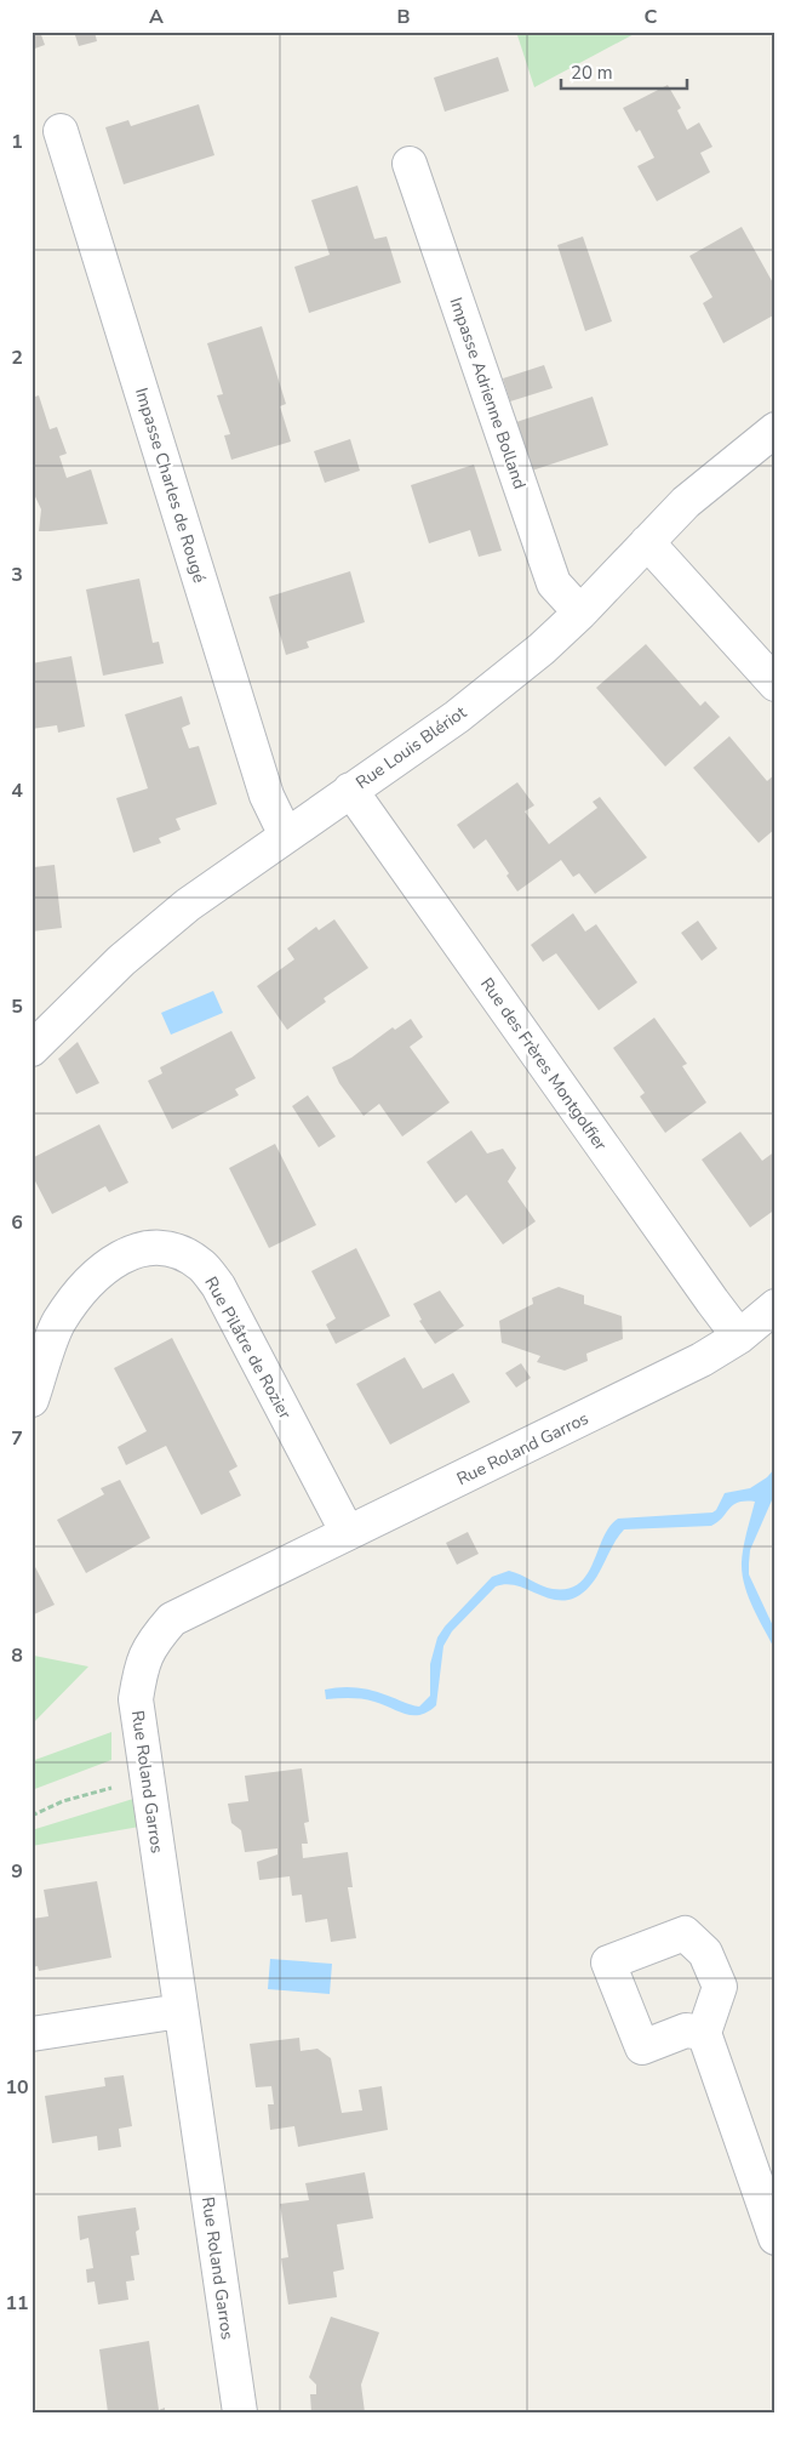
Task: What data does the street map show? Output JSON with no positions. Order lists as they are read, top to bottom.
{
  "streets": {
    "street": [
      "Impasse Adrienne Bolland",
      "Impasse Charles de Rougé",
      "Rue Louis Blériot",
      "Rue des Frères Montgolfier",
      "Rue Pilâtre de Rozier",
      "Rue Roland Garros"
    ]
  },
  "crossings": [
    ["Impasse Adrienne Bolland", "Rue Louis Blériot"],
    ["Impasse Charles de Rougé", "Rue Louis Blériot"],
    ["Rue Louis Blériot", "Rue des Frères Montgolfier"],
    ["Rue des Frères Montgolfier", "Rue Roland Garros"],
    ["Rue Pilâtre de Rozier", "Rue Roland Garros"]
  ],
  "scale_bar": "20 m",
  "grid": {
    "columns": ["A", "B", "C"],
    "rows": [
      "1",
      "2",
      "3",
      "4",
      "5",
      "6",
      "7",
      "8",
      "9",
      "10",
      "11"
    ]
  }
}
